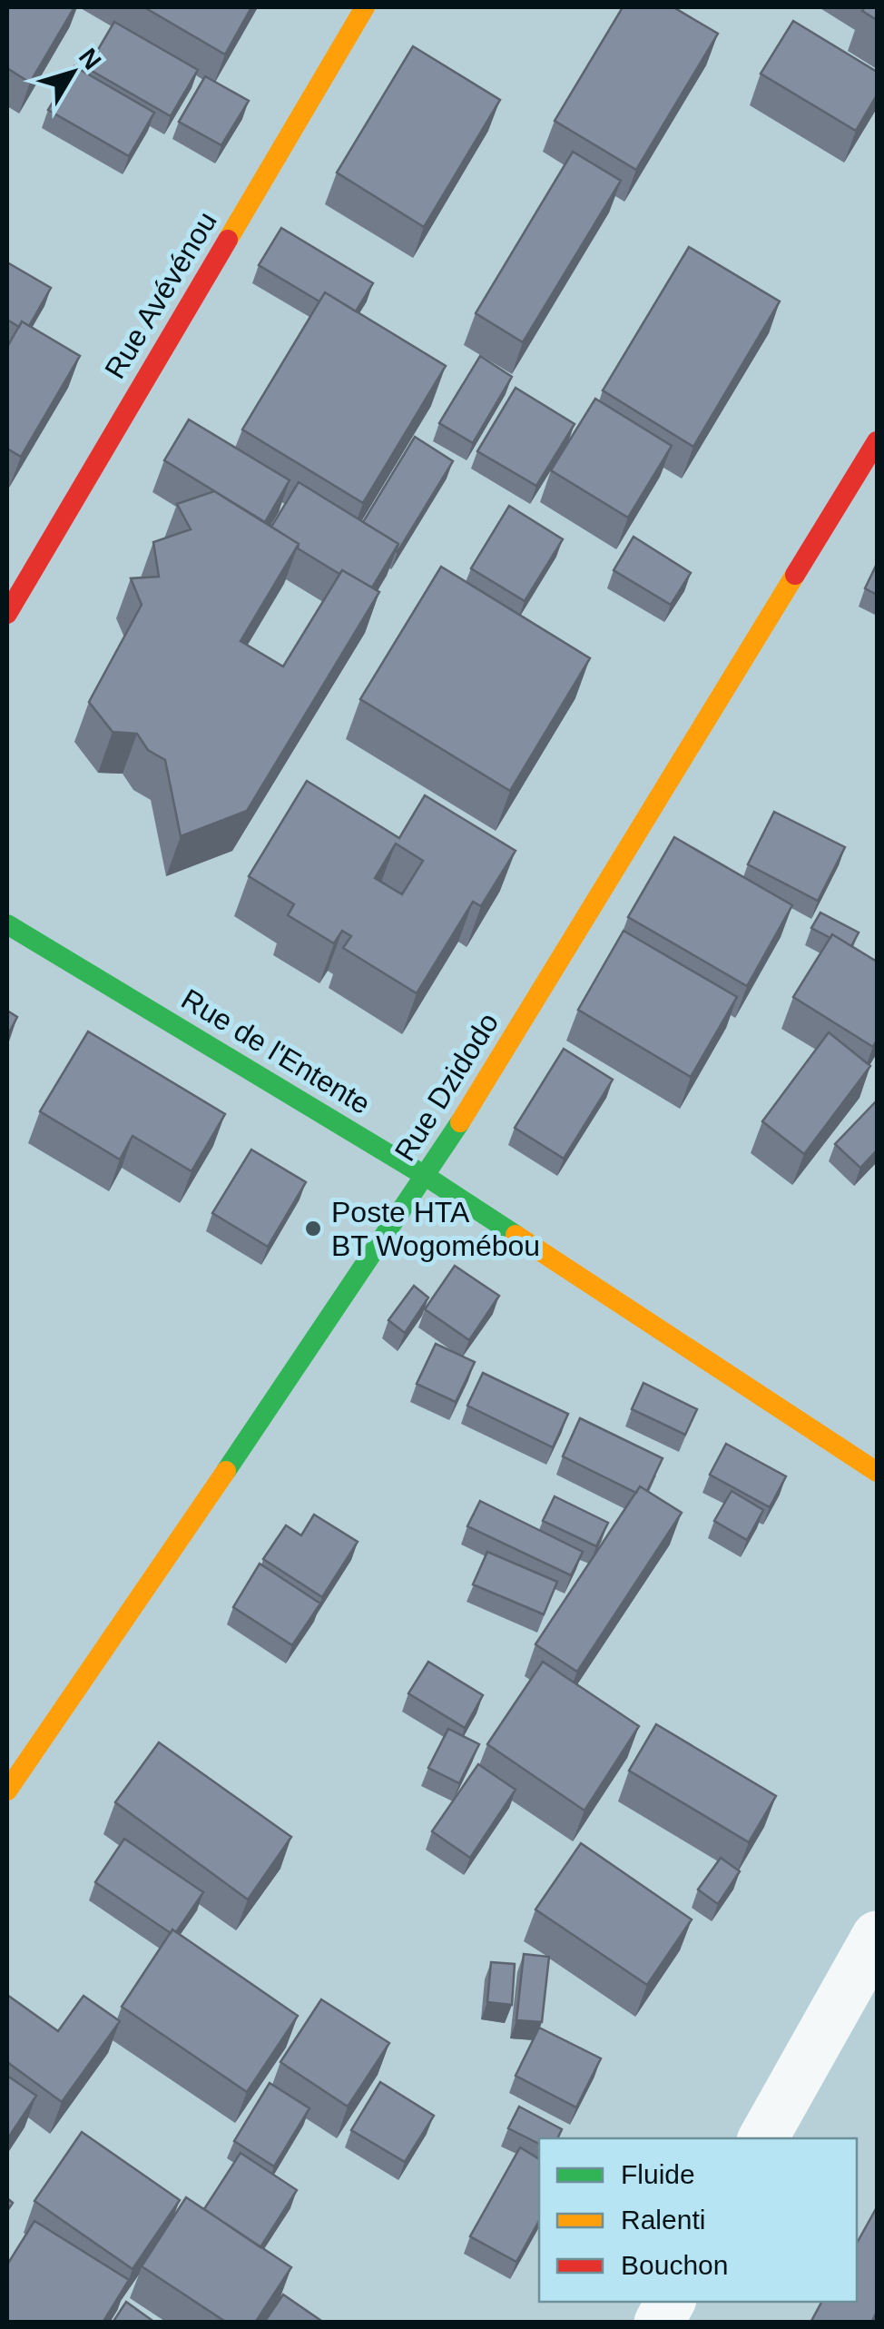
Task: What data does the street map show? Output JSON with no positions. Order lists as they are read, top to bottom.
{
  "streets": {
    "street": ["Rue Avévénou", "Rue de l'Entente", "Rue Dzidodo"]
  },
  "crossings": [
    ["Rue de l'Entente", "Rue Dzidodo"]
  ],
  "places": ["Poste HTA BT Wogomébou"],
  "legend": ["Fluide", "Ralenti", "Bouchon"],
  "north": "top right"
}
